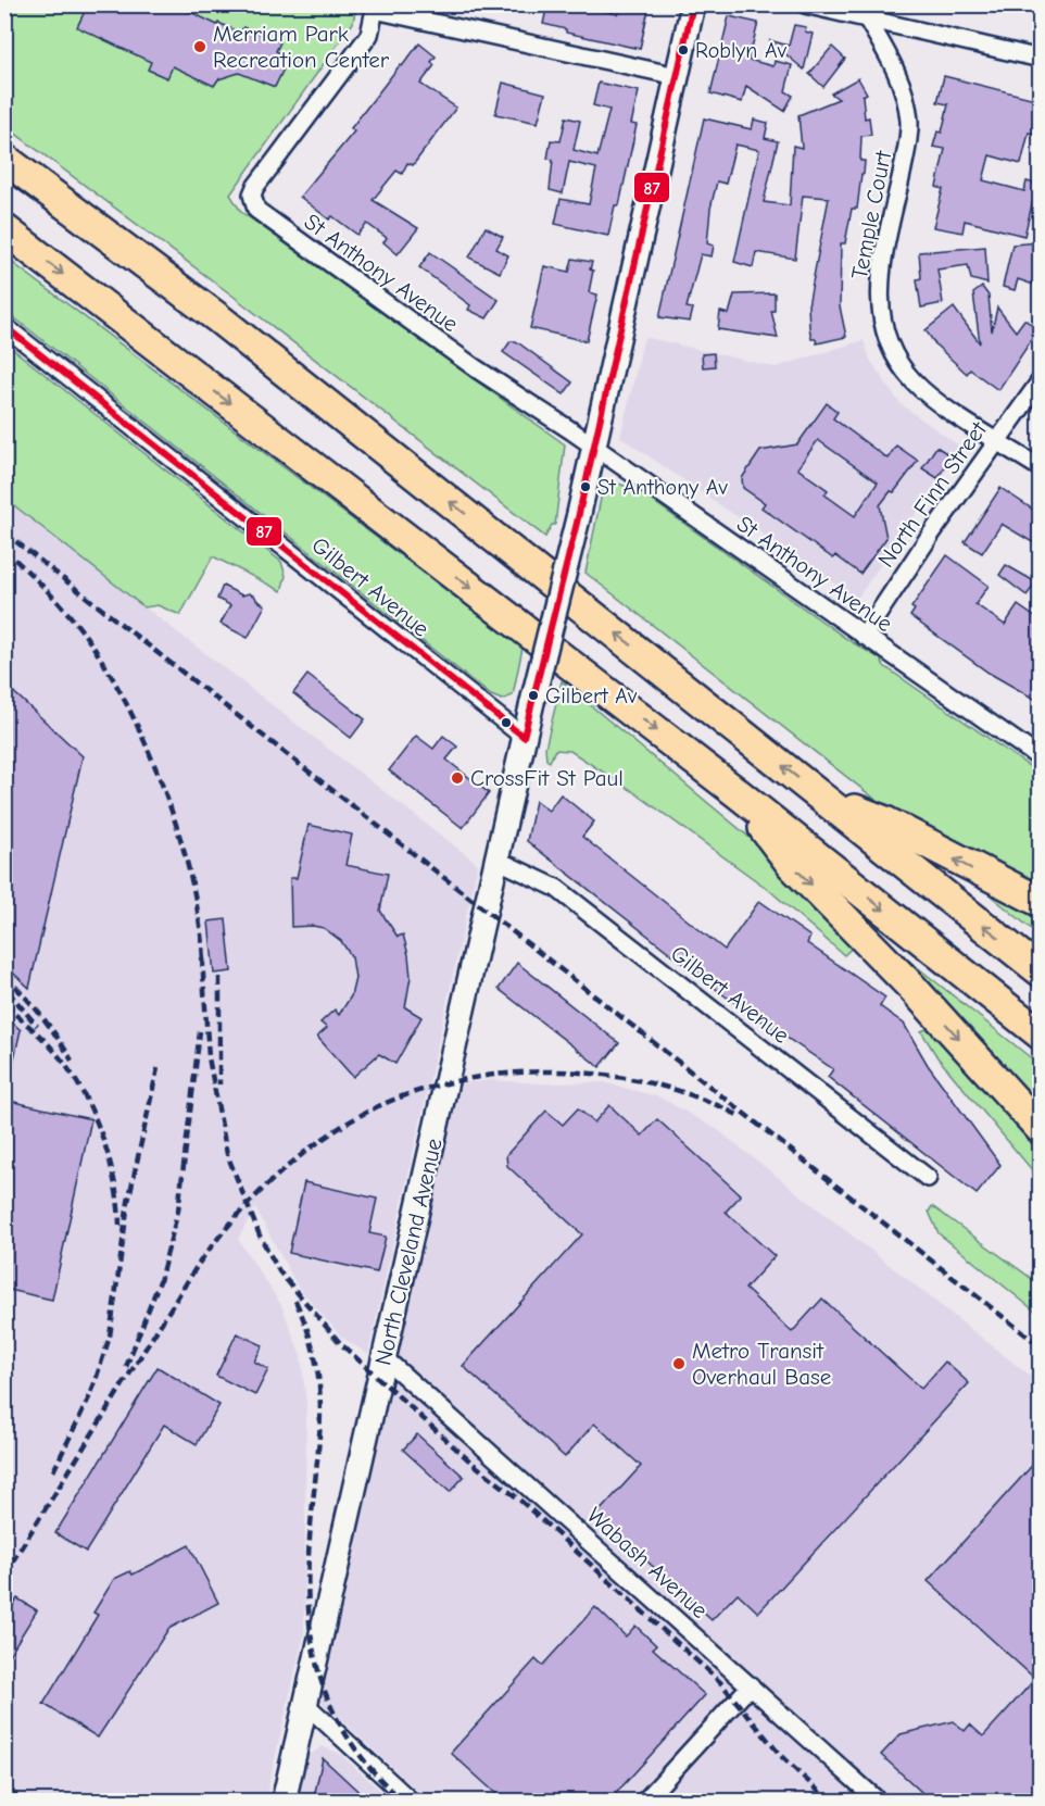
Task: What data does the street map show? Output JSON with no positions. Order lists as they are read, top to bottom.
{
  "streets": {
    "street": [
      "Temple Court",
      "St Anthony Avenue",
      "North Finn Street",
      "Gilbert Avenue",
      "North Cleveland Avenue",
      "Wabash Avenue"
    ]
  },
  "crossings": [
    ["Temple Court", "North Finn Street"],
    ["St Anthony Avenue", "North Finn Street"],
    ["St Anthony Avenue", "North Cleveland Avenue"],
    ["Gilbert Avenue", "North Cleveland Avenue"],
    ["North Cleveland Avenue", "Wabash Avenue"]
  ],
  "places": [
    "Merriam Park Recreation Center",
    "Roblyn Av",
    "St Anthony Av",
    "Gilbert Av",
    "CrossFit St Paul",
    "Metro Transit Overhaul Base"
  ],
  "lines": ["transit line 87"]
}
